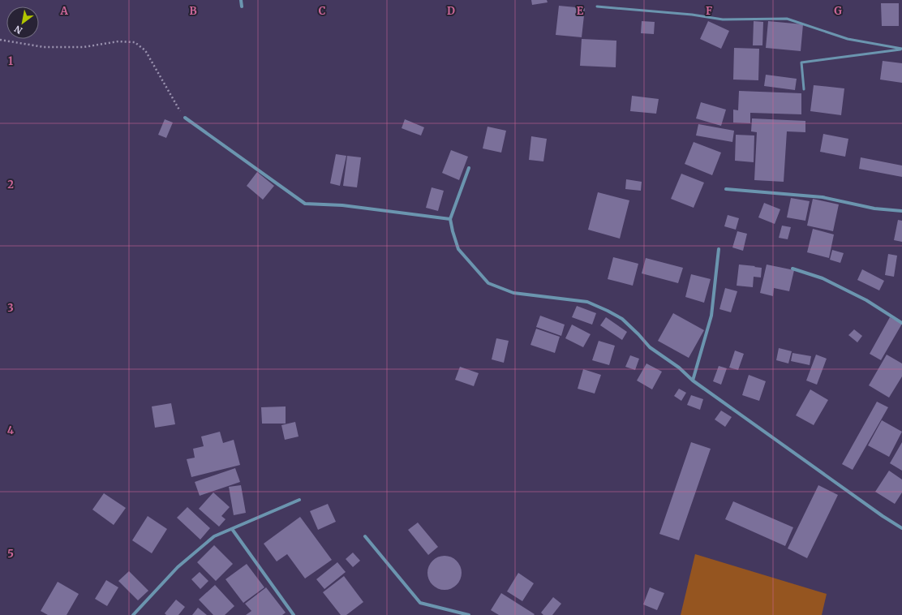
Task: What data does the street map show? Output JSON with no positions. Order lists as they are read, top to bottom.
{
  "north": "bottom left",
  "grid": {
    "columns": [
      "A",
      "B",
      "C",
      "D",
      "E",
      "F",
      "G"
    ],
    "rows": [
      "1",
      "2",
      "3",
      "4",
      "5"
    ]
  }
}
